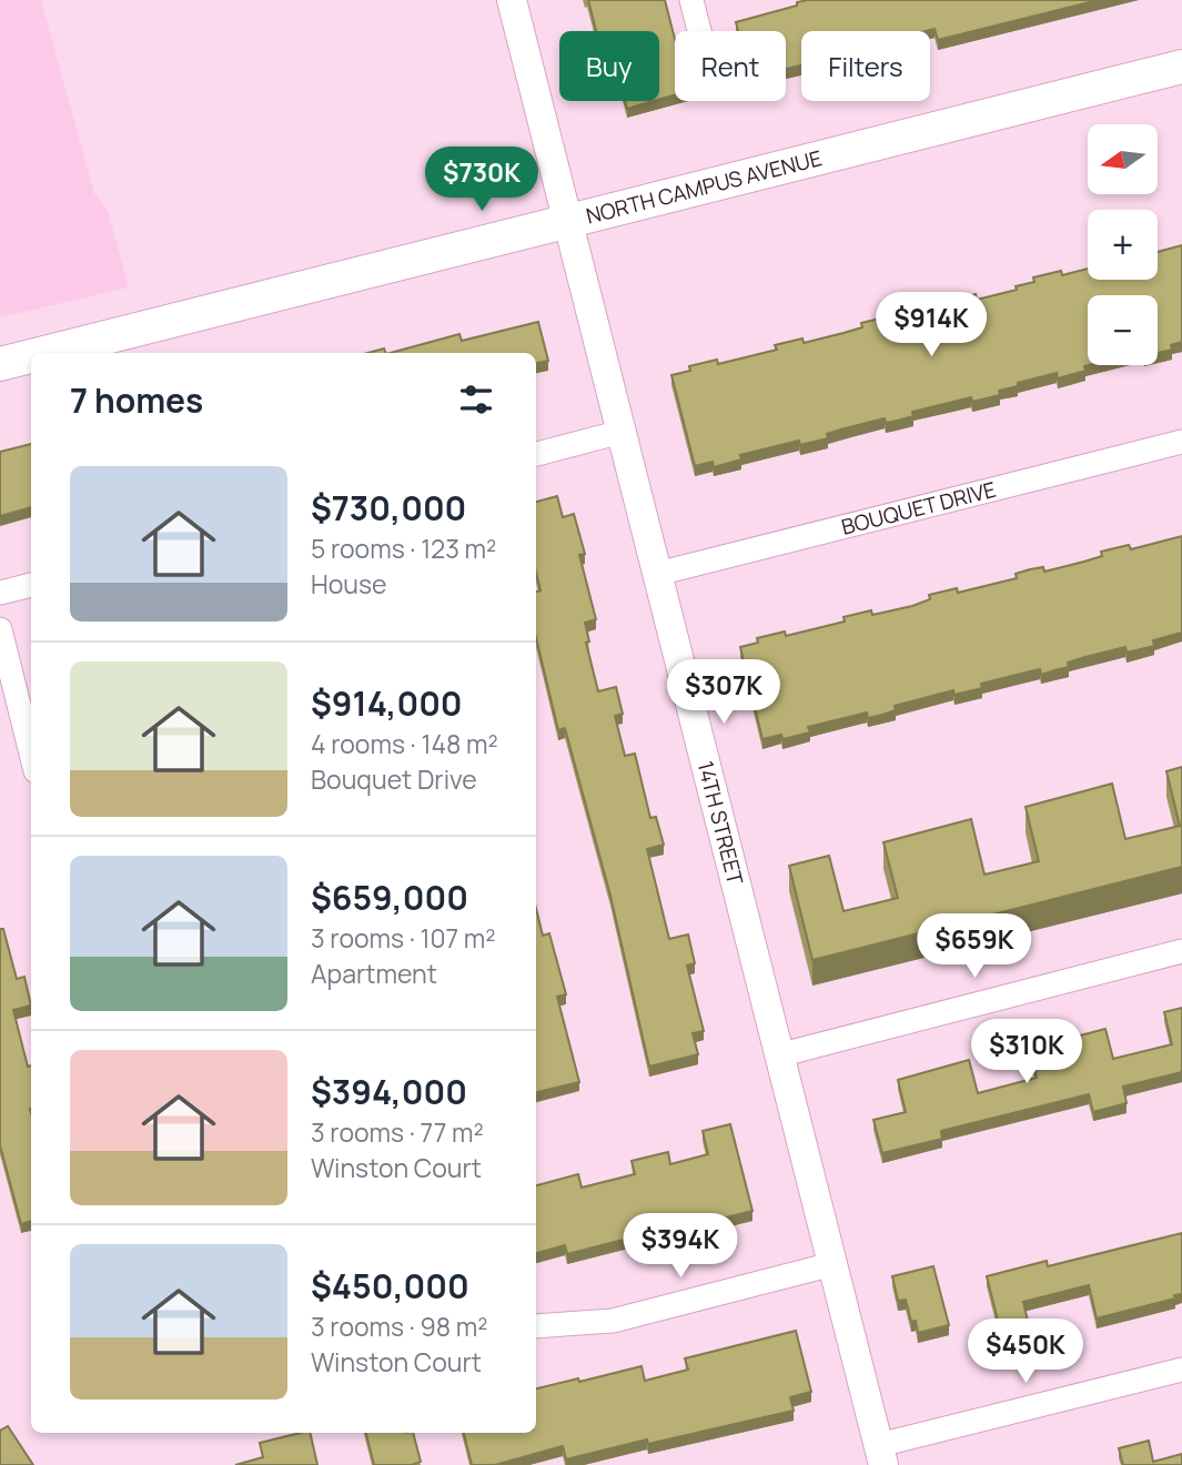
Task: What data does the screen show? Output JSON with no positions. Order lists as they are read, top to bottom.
{
  "streets": {
    "main road": ["NORTH CAMPUS AVENUE"],
    "street": ["BOUQUET DRIVE", "14TH STREET"]
  },
  "crossings": [
    ["NORTH CAMPUS AVENUE", "14TH STREET"],
    ["BOUQUET DRIVE", "14TH STREET"]
  ],
  "north": "left",
  "page": {
    "chip": ["Buy", "Rent", "Filters"],
    "map_buttons": ["+", "−"],
    "price": [
      "$730K",
      "$914K",
      "$307K",
      "$659K",
      "$310K",
      "$394K",
      "$450K"
    ],
    "heading": "7 homes",
    "list": [
      {
        "name": "$730,000",
        "note": "5 rooms · 123 m² · House"
      },
      {
        "name": "$914,000",
        "note": "4 rooms · 148 m² · Bouquet Drive"
      },
      {
        "name": "$659,000",
        "note": "3 rooms · 107 m² · Apartment"
      },
      {
        "name": "$394,000",
        "note": "3 rooms · 77 m² · Winston Court"
      },
      {
        "name": "$450,000",
        "note": "3 rooms · 98 m² · Winston Court"
      }
    ]
  }
}
